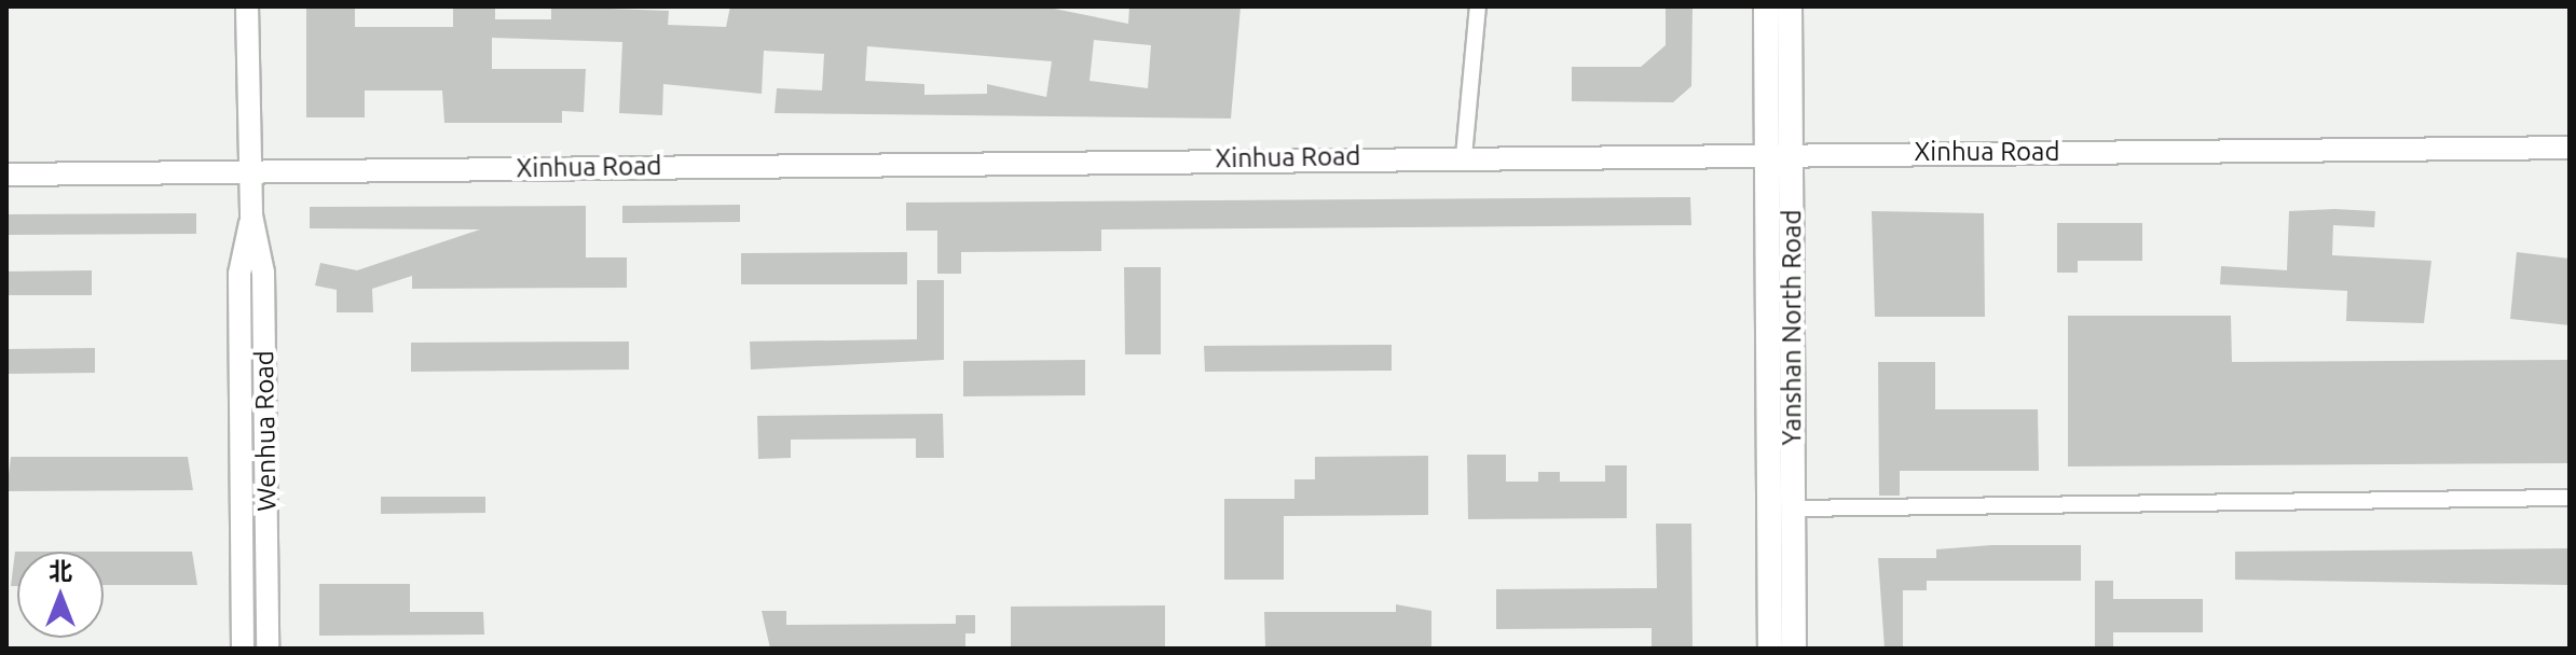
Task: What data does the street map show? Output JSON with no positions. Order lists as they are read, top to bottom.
{
  "streets": {
    "main road": ["Xinhua Road", "Yanshan North Road", "Wenhua Road"]
  },
  "crossings": [
    ["Xinhua Road", "Yanshan North Road"],
    ["Xinhua Road", "Wenhua Road"]
  ],
  "north": "top"
}
